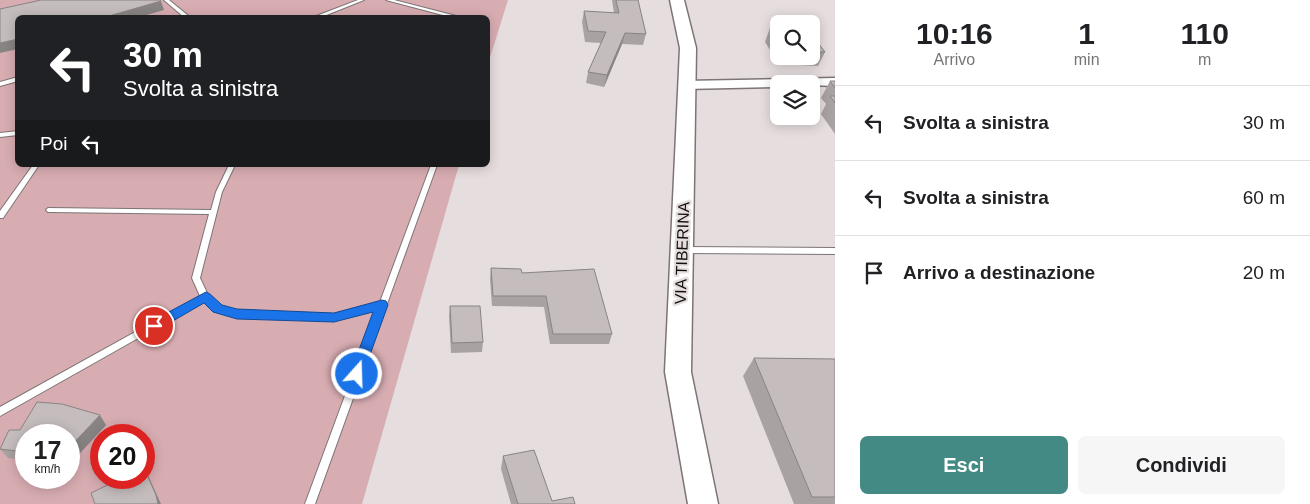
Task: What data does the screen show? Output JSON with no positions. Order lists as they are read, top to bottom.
{
  "streets": {
    "main road": ["VIA TIBERINA"]
  },
  "page": {
    "eta": [
      "10:16",
      "Arrivo",
      "1",
      "min",
      "110",
      "m"
    ],
    "turn": ["30 m", "Svolta a sinistra"],
    "list": [
      {
        "name": "Svolta a sinistra",
        "value": "30 m"
      },
      {
        "name": "Svolta a sinistra",
        "value": "60 m"
      },
      {
        "name": "Arrivo a destinazione",
        "value": "20 m"
      }
    ],
    "then": "Poi",
    "speed": "17 km/h",
    "limit": "20",
    "buttons": ["Esci", "Condividi"]
  }
}
